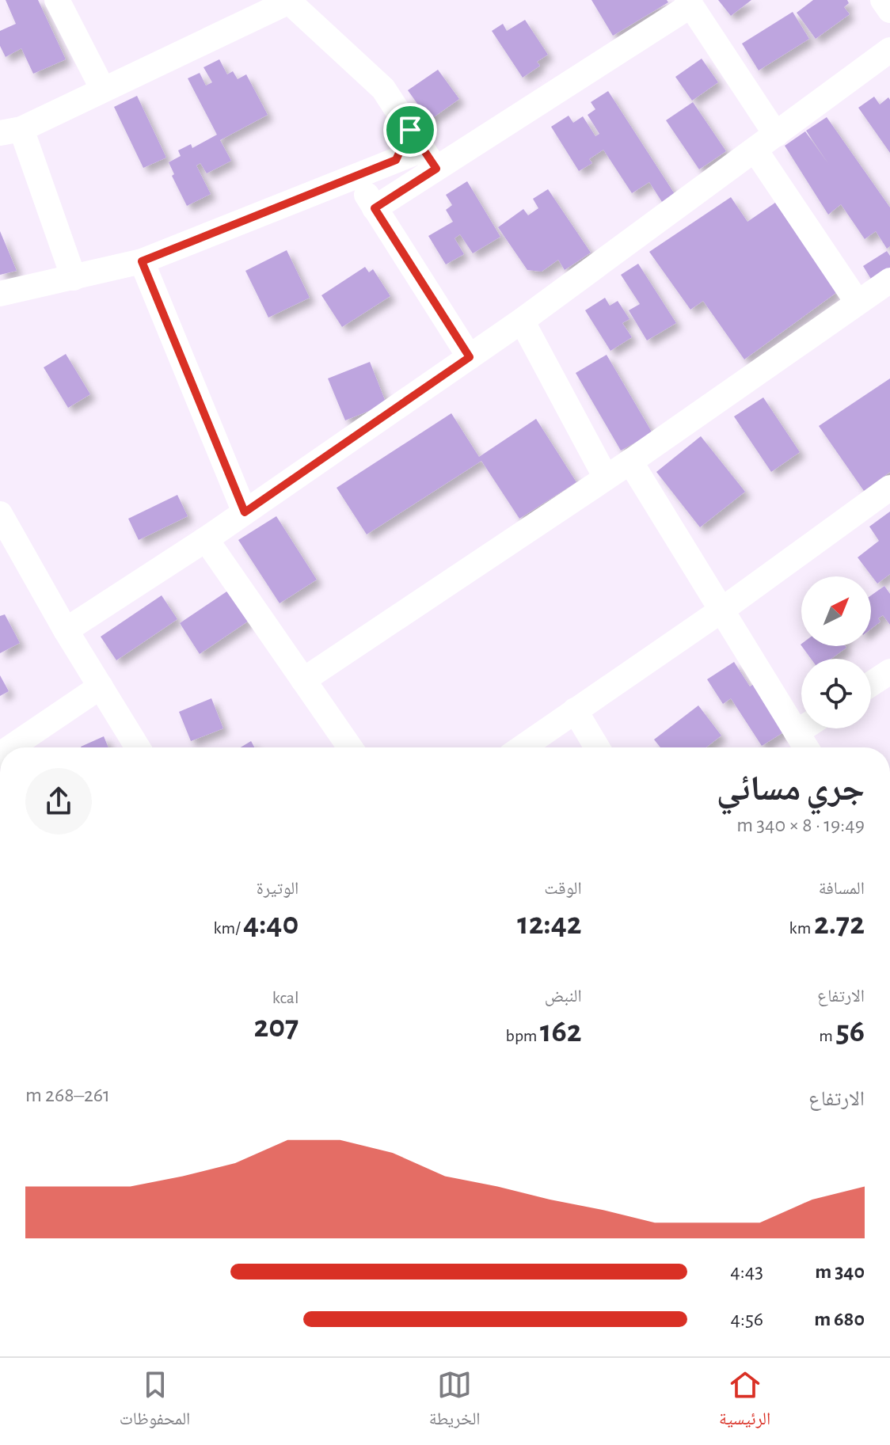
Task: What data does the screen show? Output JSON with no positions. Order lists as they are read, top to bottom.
{
  "north": "top right",
  "page": {
    "heading": ["جري مسائي", "19:49 · 8 × 340 m"],
    "stats": [
      ["المسافة", "2.72 km"],
      ["الوقت", "12:42"],
      ["الوتيرة", "4:40 /km"],
      ["الارتفاع", "56 m"],
      ["النبض", "162 bpm"],
      ["kcal", "207"]
    ],
    "chart": ["الارتفاع", "261–268 m"],
    "list": [
      {
        "name": "340 m",
        "note": "4:43"
      },
      {
        "name": "680 m",
        "note": "4:56"
      }
    ],
    "tabs": ["الرئيسية", "الخريطة", "المحفوظات"]
  }
}
